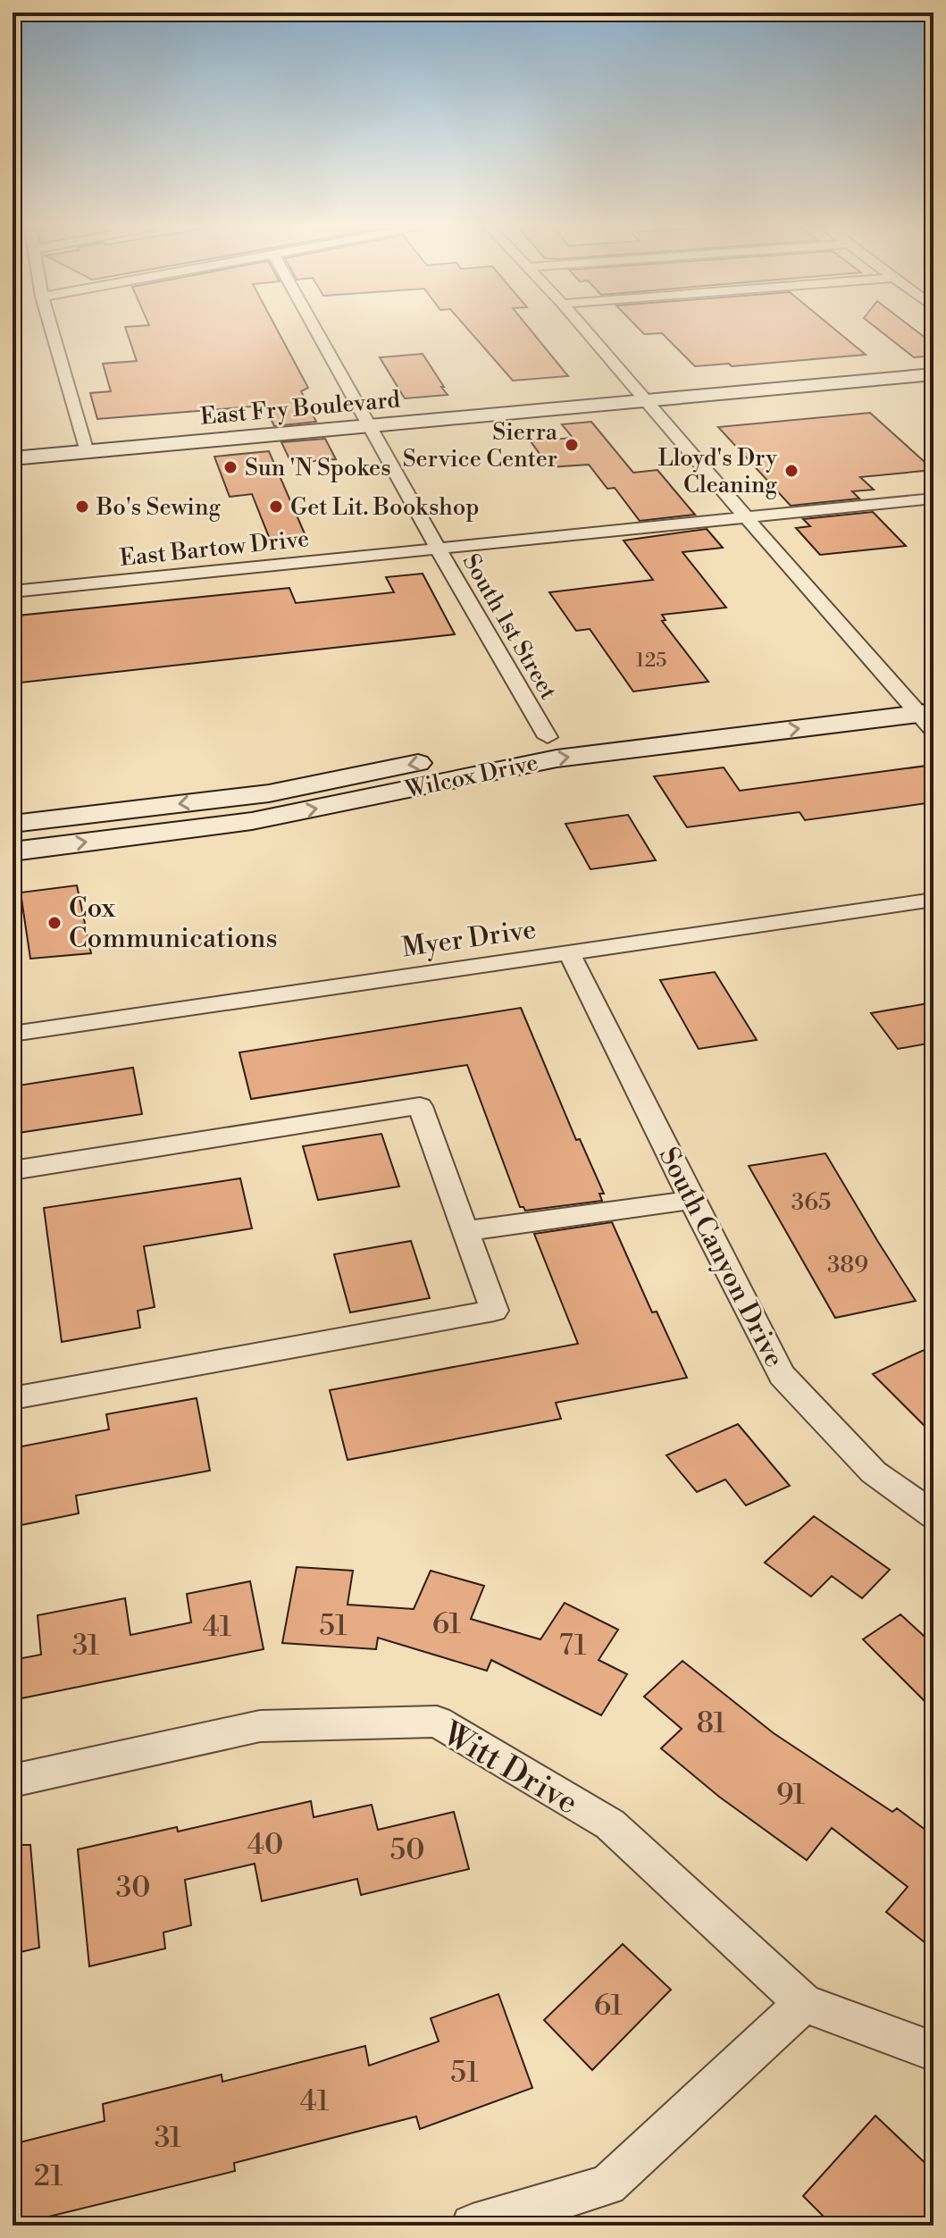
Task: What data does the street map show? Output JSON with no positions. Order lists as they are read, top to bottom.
{
  "streets": {
    "street": [
      "East Fry Boulevard",
      "East Bartow Drive",
      "South 1st Street",
      "Wilcox Drive",
      "Myer Drive",
      "South Canyon Drive",
      "Witt Drive"
    ]
  },
  "crossings": [
    ["East Fry Boulevard", "South 1st Street"],
    ["East Bartow Drive", "South 1st Street"],
    ["South 1st Street", "Wilcox Drive"],
    ["Myer Drive", "South Canyon Drive"]
  ],
  "places": [
    "Sierra Service Center",
    "Sun 'N Spokes",
    "Lloyd's Dry Cleaning",
    "Bo's Sewing",
    "Get Lit. Bookshop",
    "Cox Communications"
  ],
  "house_numbers": [
    "125",
    "365",
    "389",
    "61",
    "51",
    "41",
    "31",
    "71",
    "81",
    "91",
    "40",
    "50",
    "30",
    "61",
    "51",
    "41",
    "31",
    "21"
  ]
}
